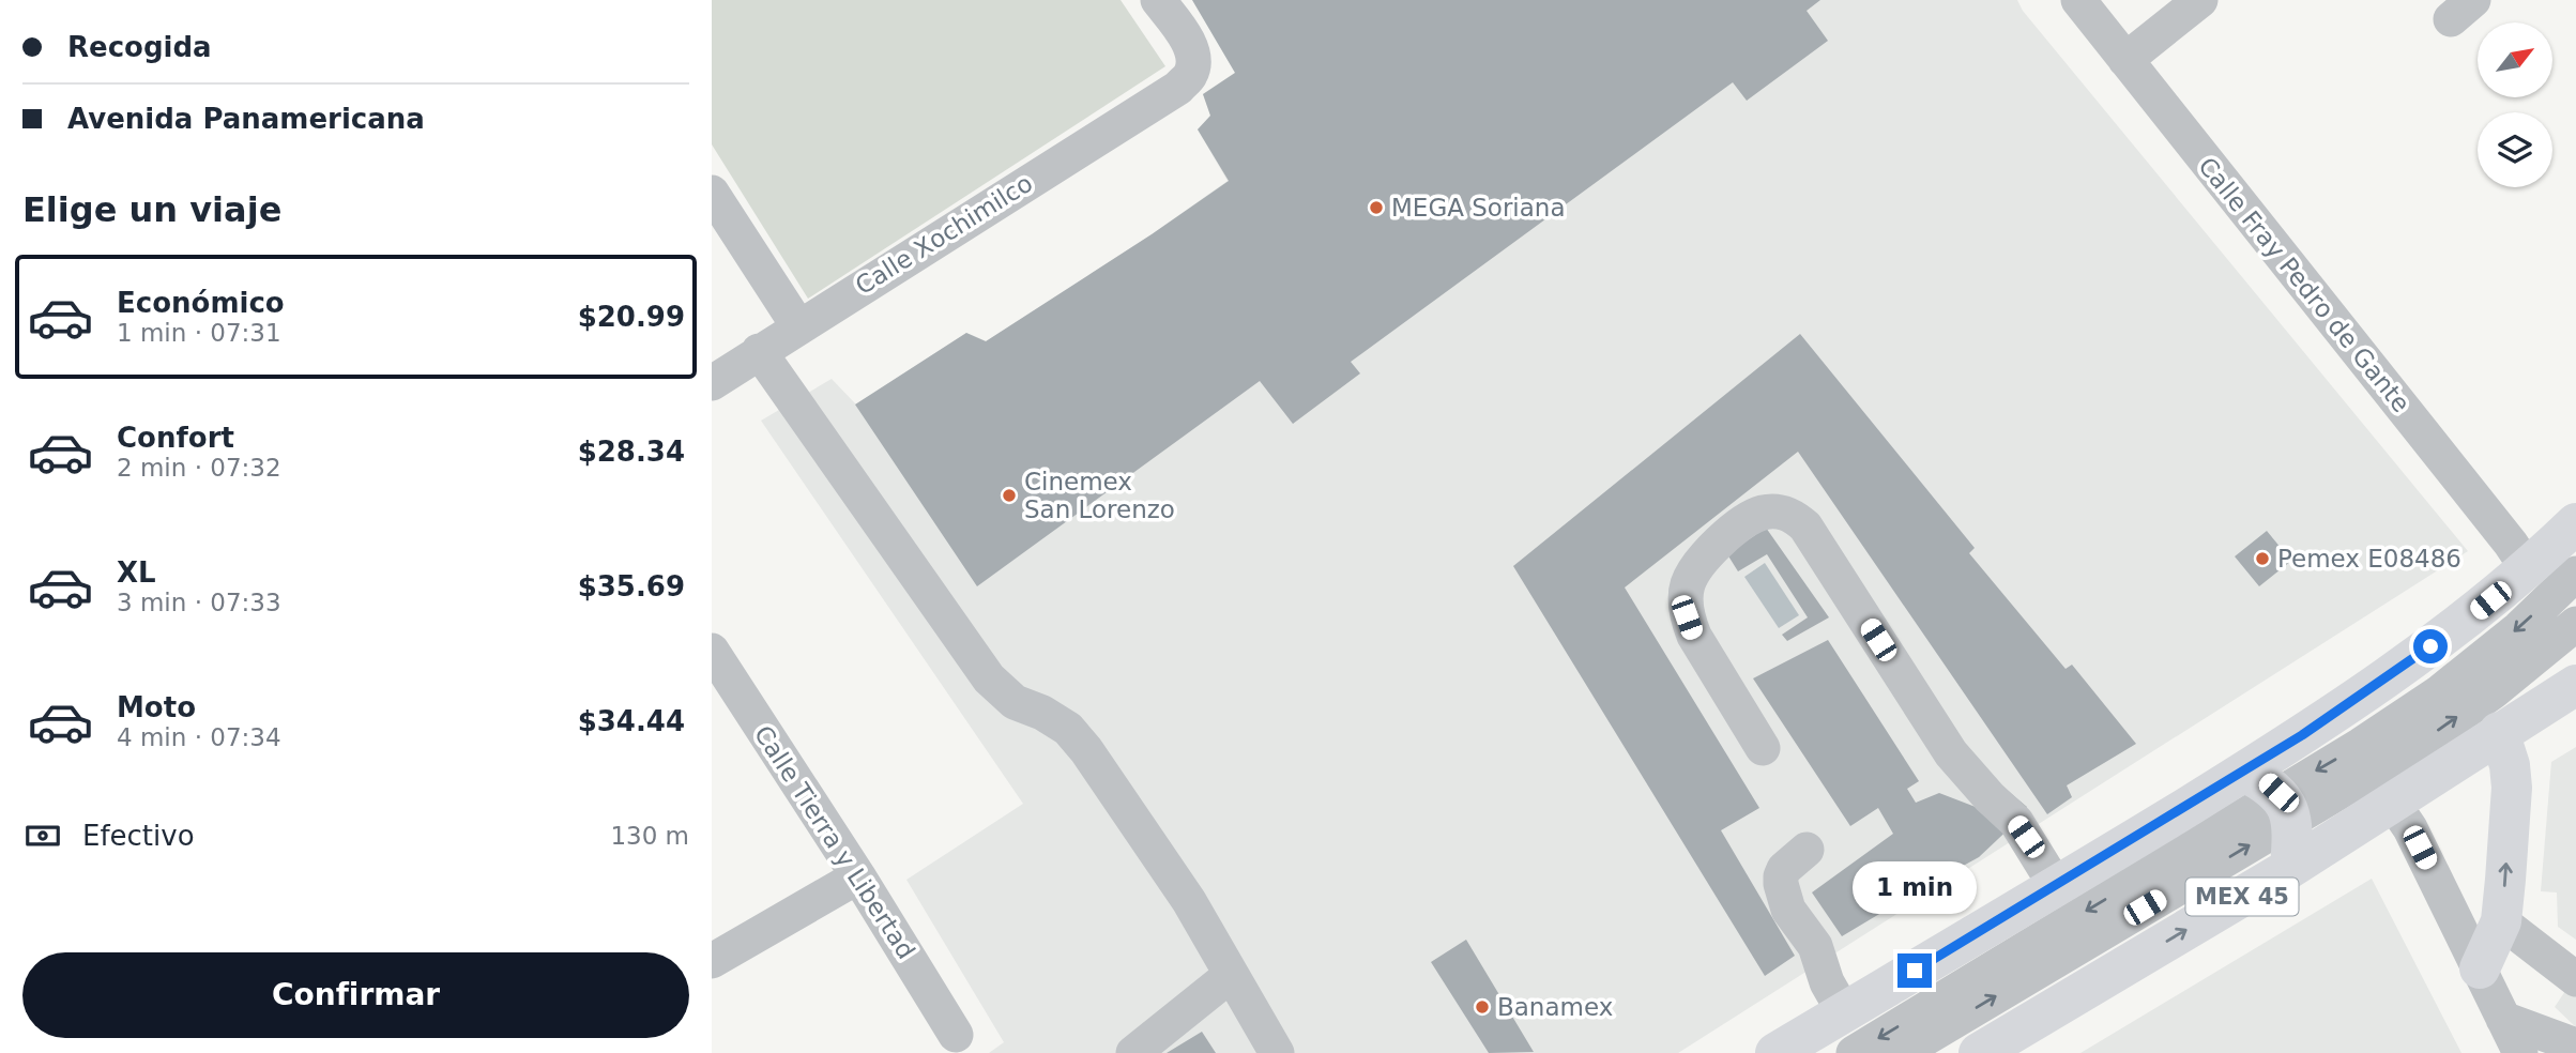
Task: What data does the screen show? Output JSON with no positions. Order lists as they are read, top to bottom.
{
  "streets": {
    "main road": ["MEX 45"],
    "street": ["Calle Xochimilco", "Calle Fray Pedro de Gante", "Calle Tierra y Libertad"]
  },
  "places": [
    "MEGA Soriana",
    "Cinemex San Lorenzo",
    "Pemex E08486",
    "Banamex"
  ],
  "north": "top right",
  "page": {
    "banner": ["Recogida", "Avenida Panamericana"],
    "heading": "Elige un viaje",
    "list": [
      {
        "name": "Económico",
        "note": "1 min · 07:31",
        "value": "$20.99"
      },
      {
        "name": "Confort",
        "note": "2 min · 07:32",
        "value": "$28.34"
      },
      {
        "name": "XL",
        "note": "3 min · 07:33",
        "value": "$35.69"
      },
      {
        "name": "Moto",
        "note": "4 min · 07:34",
        "value": "$34.44"
      }
    ],
    "pay": ["Efectivo", "130 m"],
    "bubble": "1 min",
    "buttons": "Confirmar"
  }
}
